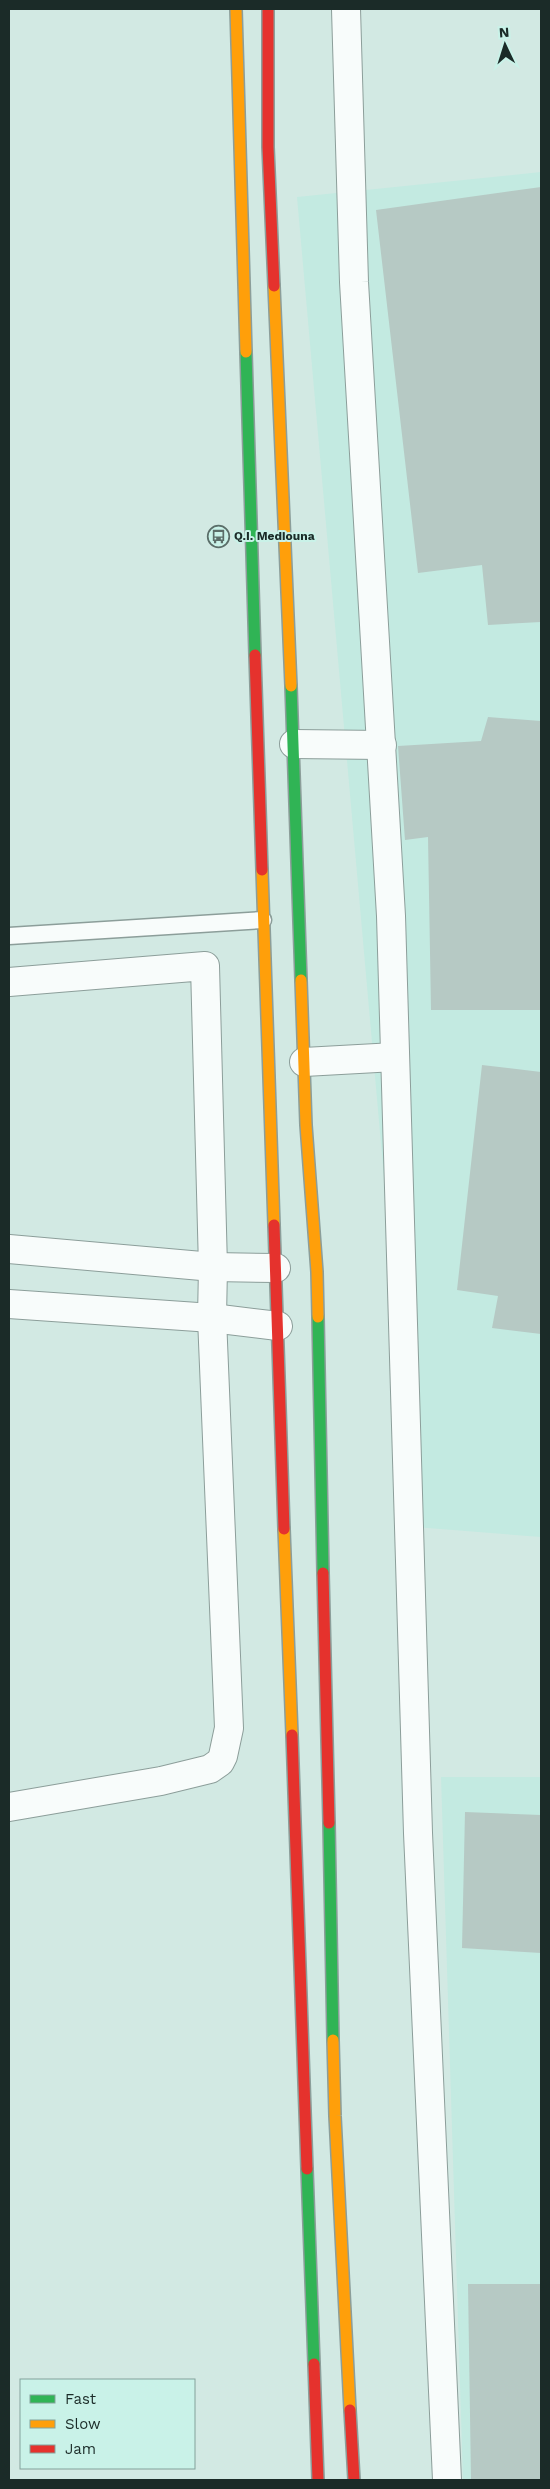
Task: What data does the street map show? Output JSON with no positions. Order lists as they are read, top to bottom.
{
  "places": {
    "bus stop": ["Q.I. Mediouna"]
  },
  "legend": ["Fast", "Slow", "Jam"],
  "north": "top"
}
